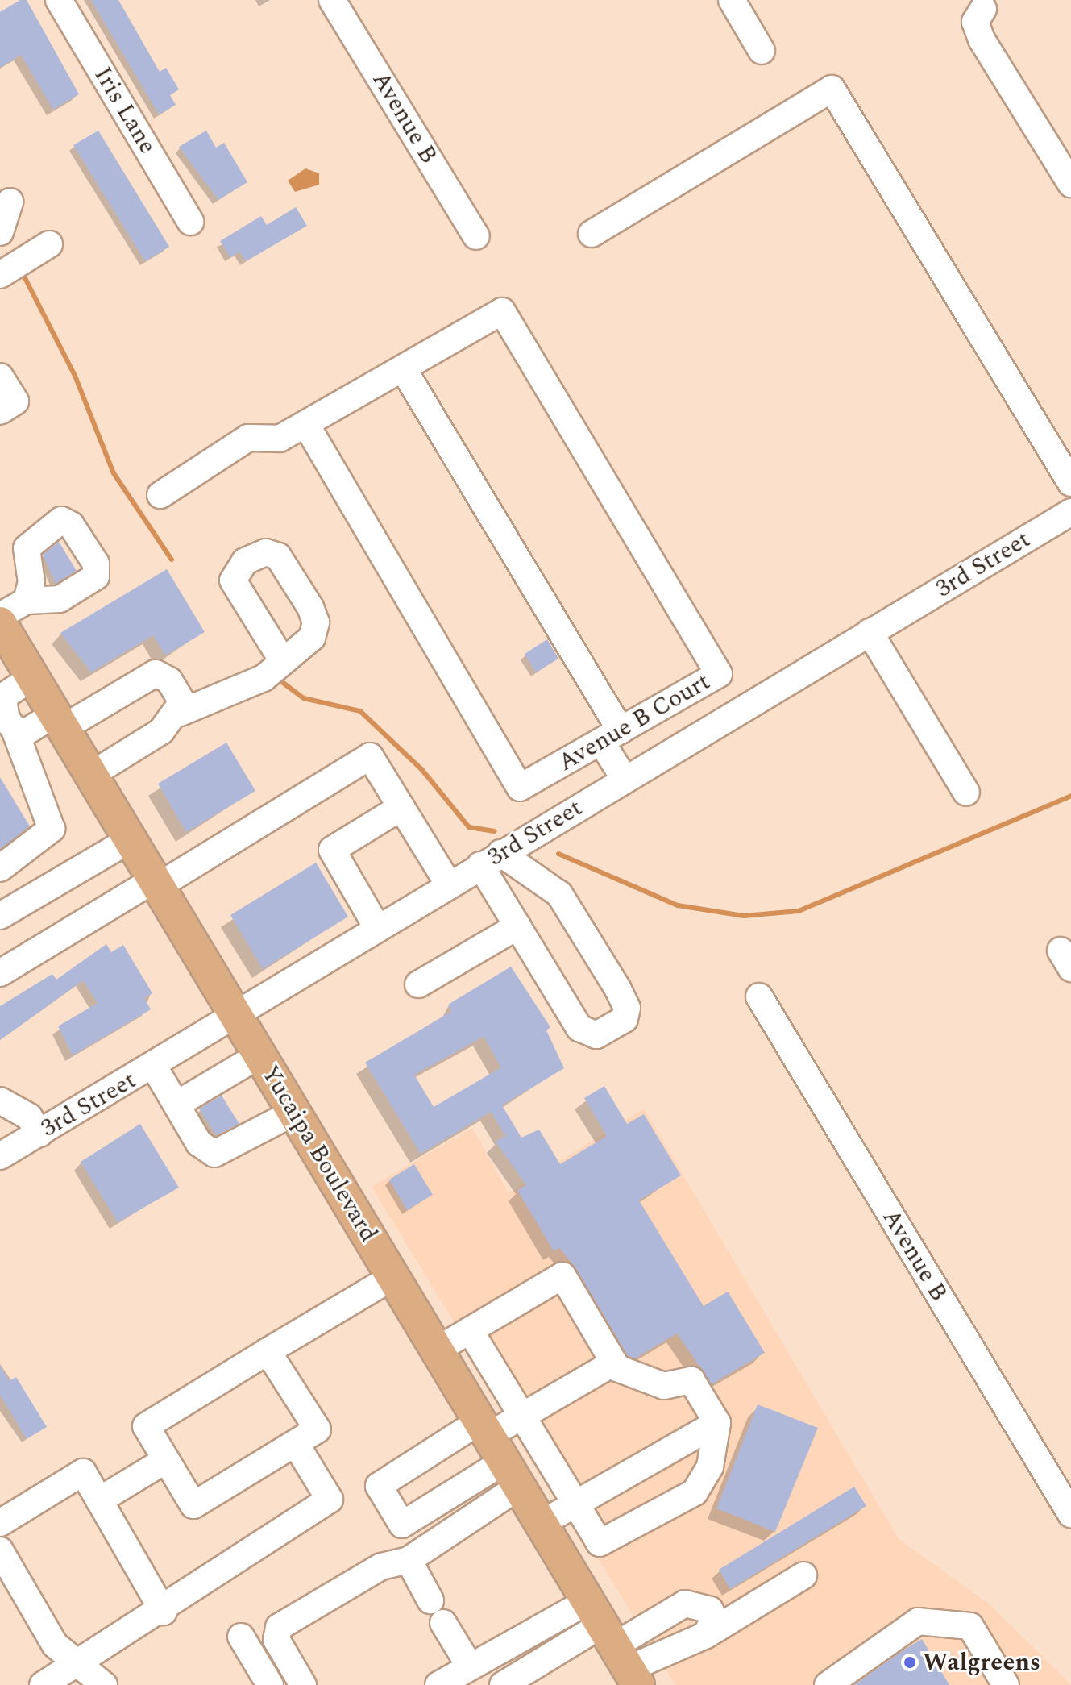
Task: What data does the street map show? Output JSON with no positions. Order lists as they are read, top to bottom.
{
  "streets": {
    "main road": ["Yucaipa Boulevard"],
    "street": [
      "Iris Lane",
      "Avenue B",
      "3rd Street",
      "Avenue B Court"
    ]
  },
  "crossings": [
    ["3rd Street", "Yucaipa Boulevard"]
  ],
  "places": ["Walgreens"]
}
